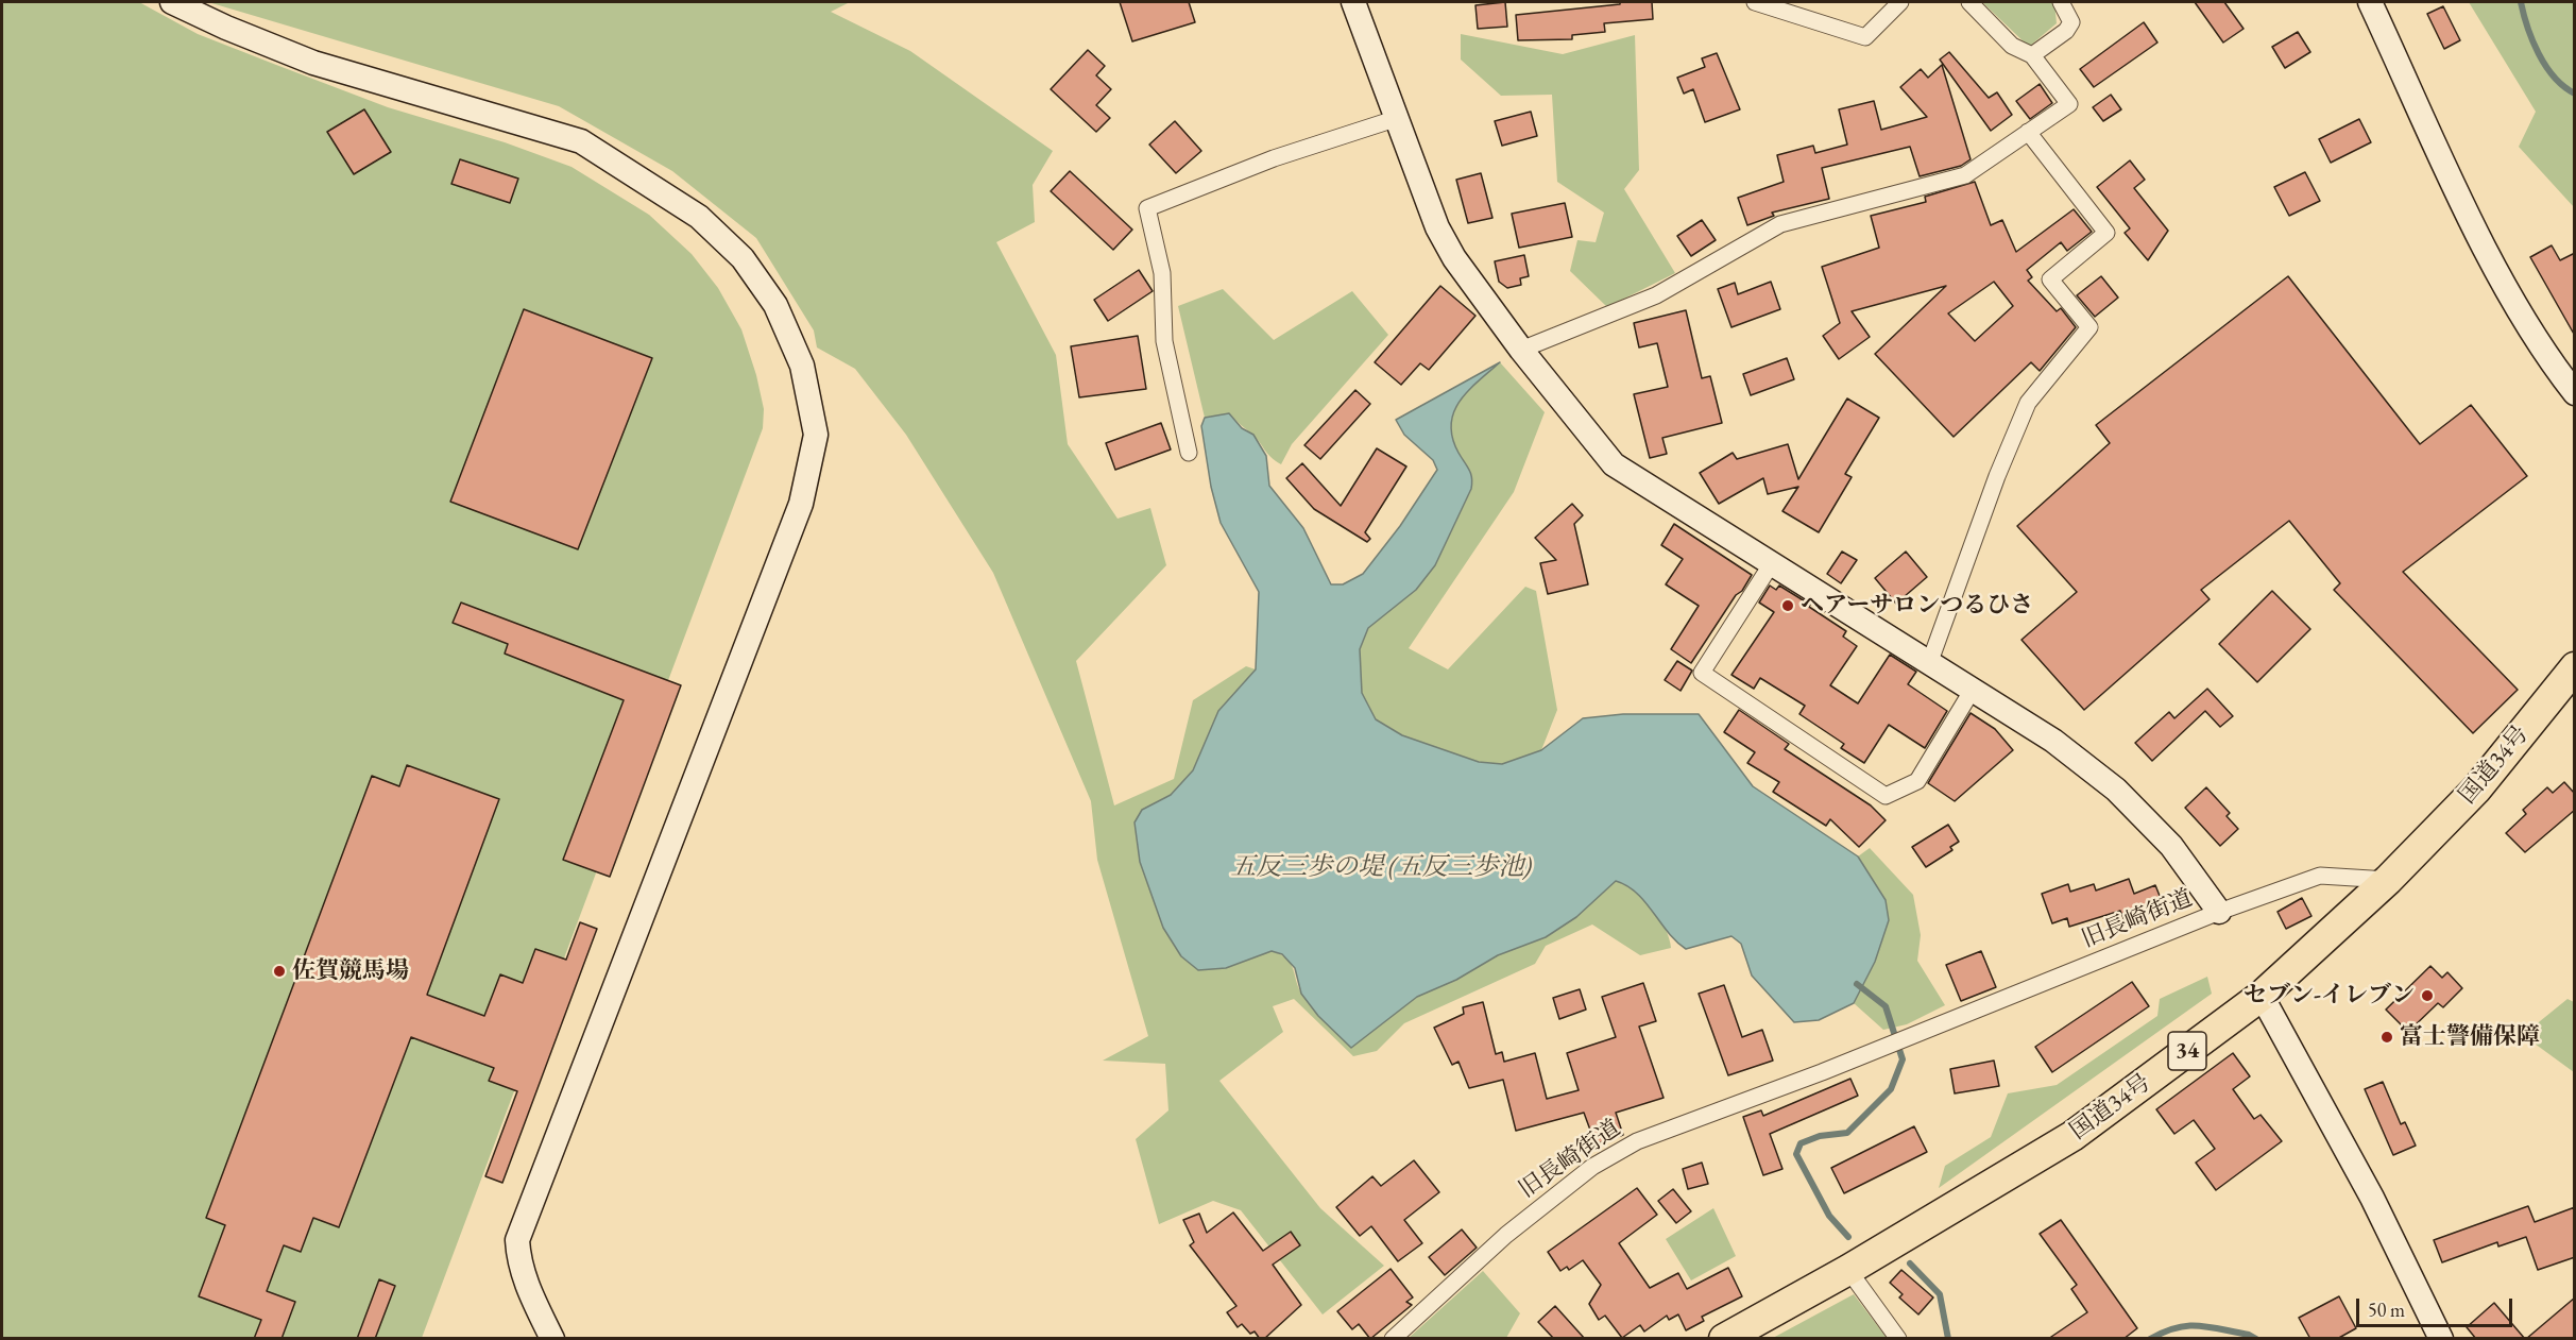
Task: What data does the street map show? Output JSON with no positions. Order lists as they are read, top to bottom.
{
  "streets": {
    "highway": ["国道34号", "34"],
    "street": ["旧長崎街道"]
  },
  "crossings": [
    ["国道34号", "旧長崎街道"]
  ],
  "water": ["五反三歩の堤 (五反三歩池)"],
  "places": [
    "ヘアーサロンつるひさ",
    "佐賀競馬場",
    "セブン-イレブン",
    "富士警備保障"
  ],
  "scale_bar": "50 m"
}
